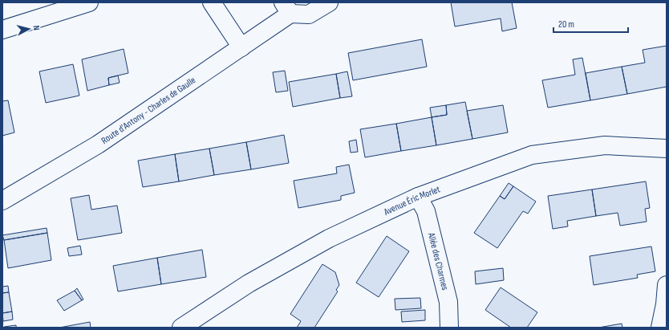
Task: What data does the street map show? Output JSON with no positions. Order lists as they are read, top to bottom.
{
  "streets": {
    "street": ["Route d'Antony - Charles de Gaulle", "Avenue Éric Morlet", "Allée des Charmes"]
  },
  "crossings": [
    ["Avenue Éric Morlet", "Allée des Charmes"]
  ],
  "scale_bar": "20 m",
  "north": "right"
}
